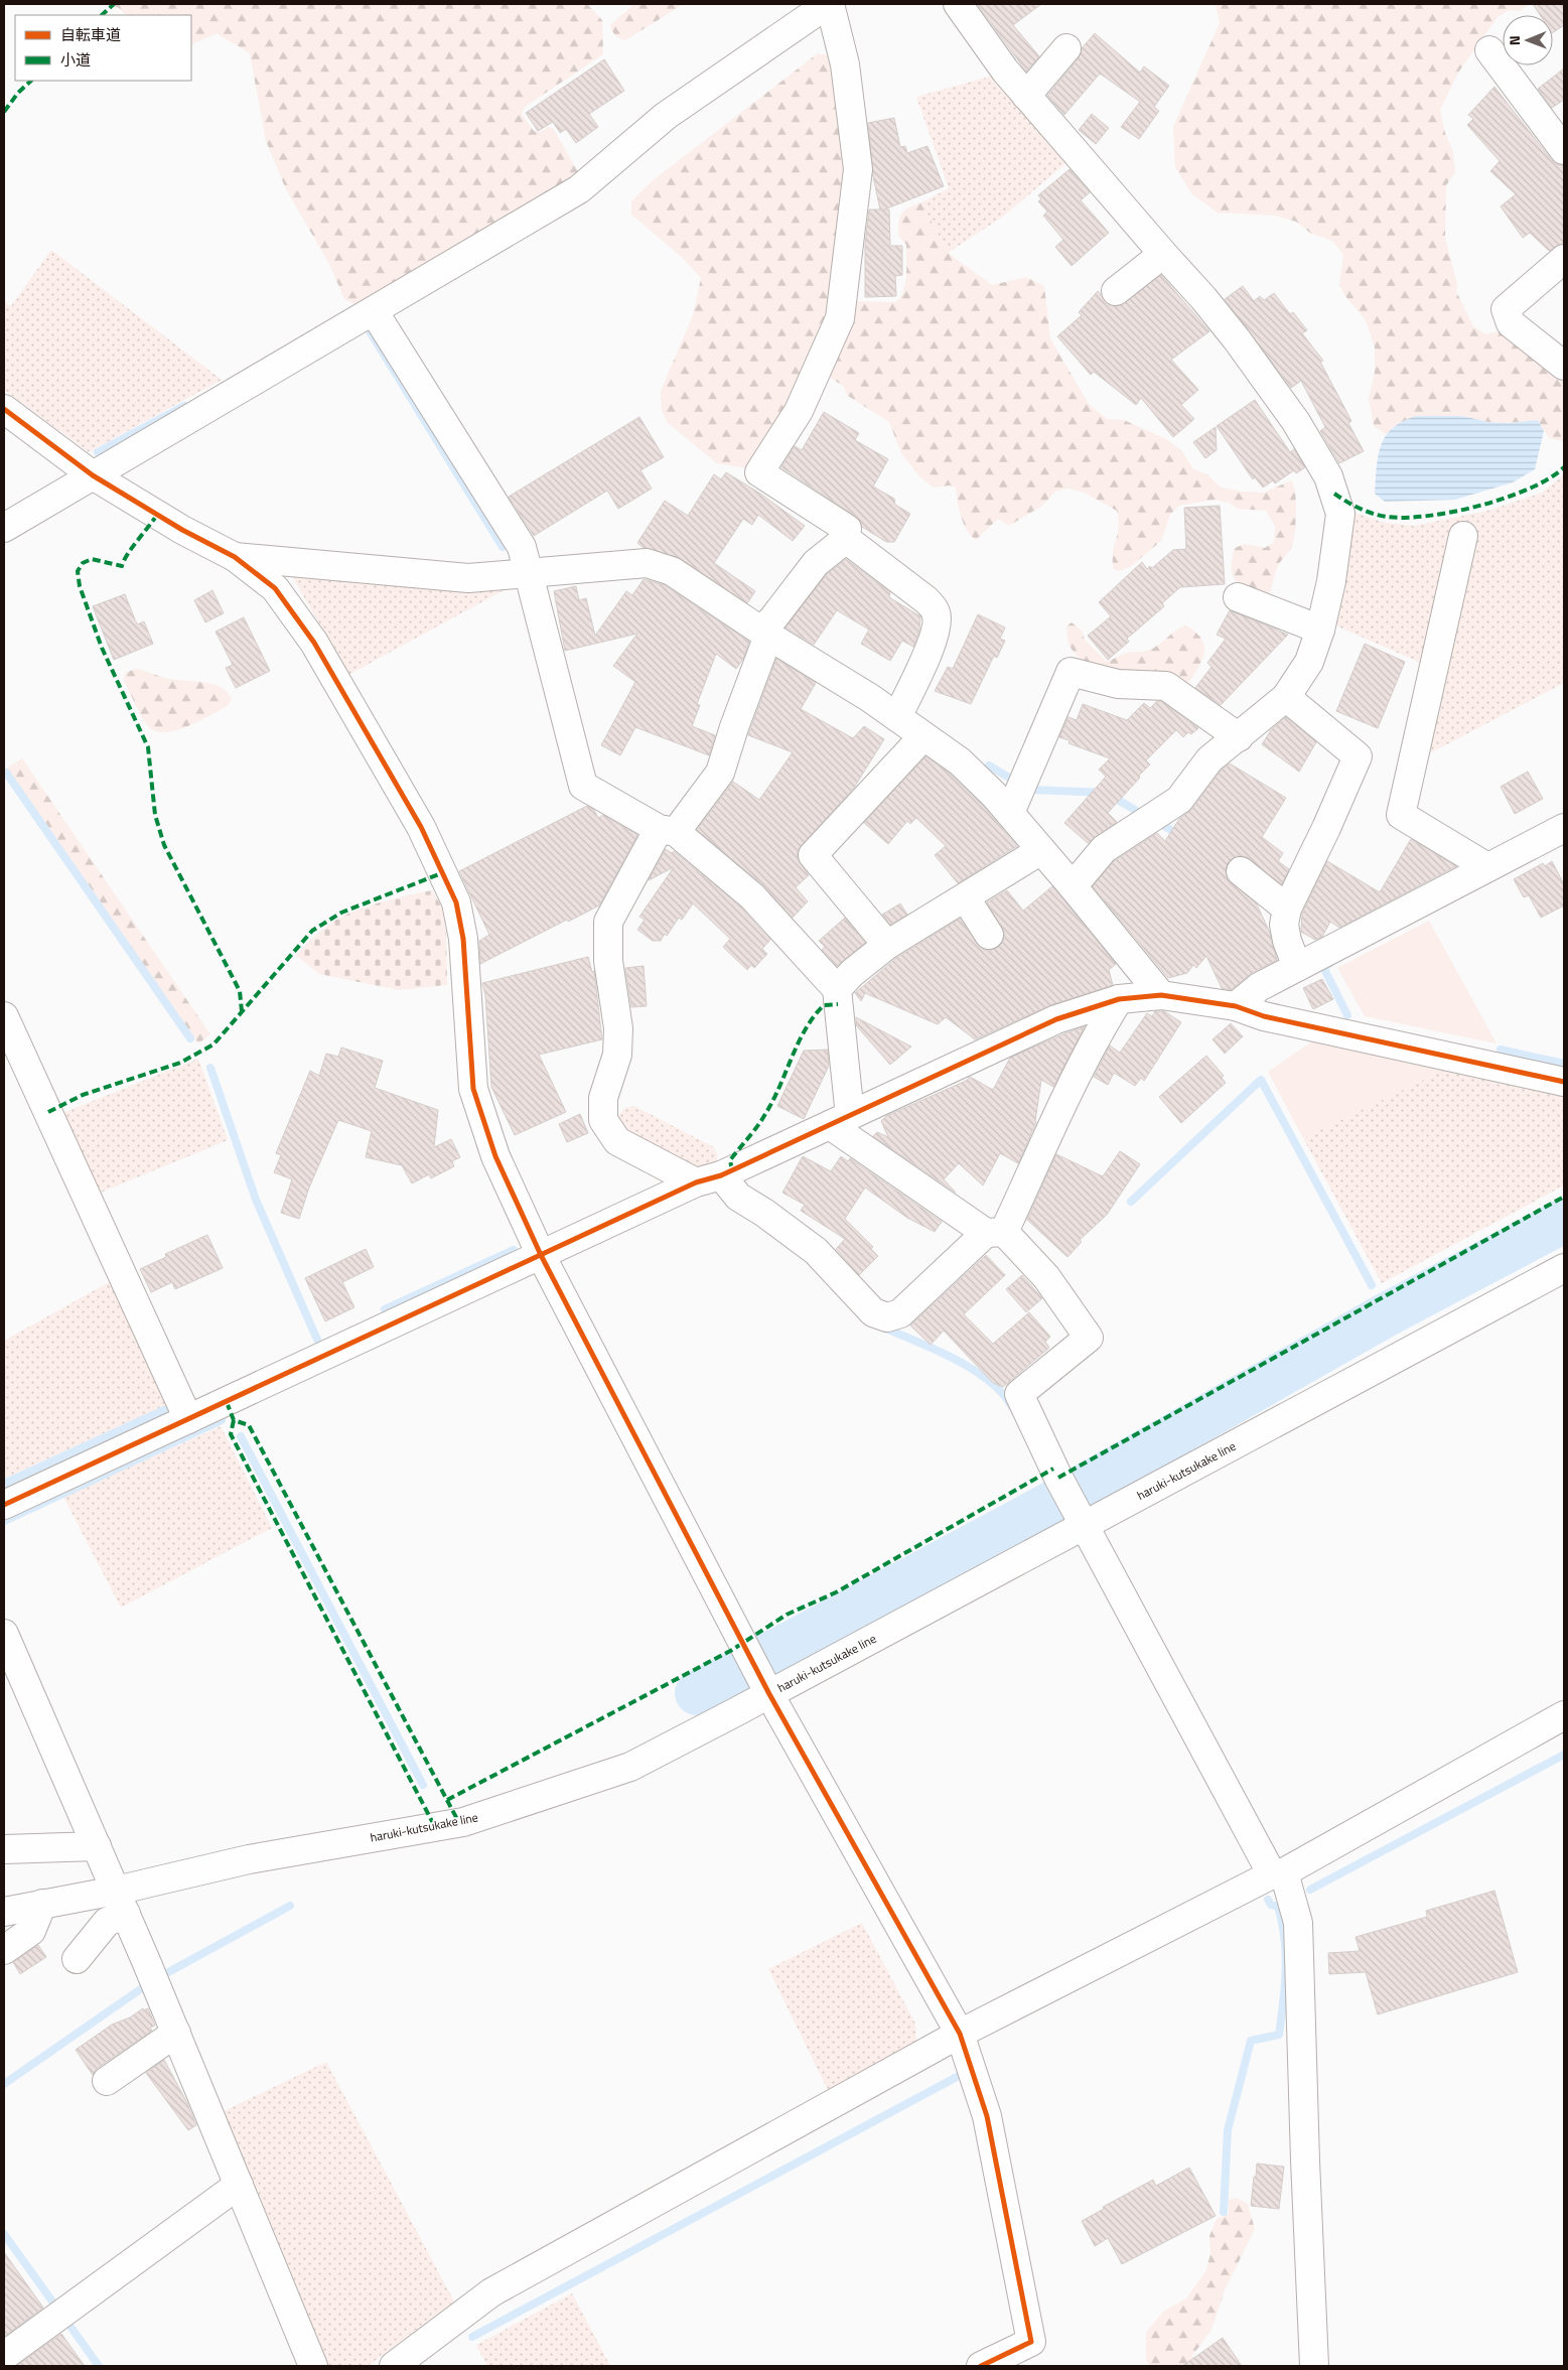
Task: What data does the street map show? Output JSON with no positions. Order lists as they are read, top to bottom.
{
  "streets": {
    "street": ["haruki-kutsukake line"]
  },
  "legend": ["自転車道", "小道"],
  "north": "left"
}
